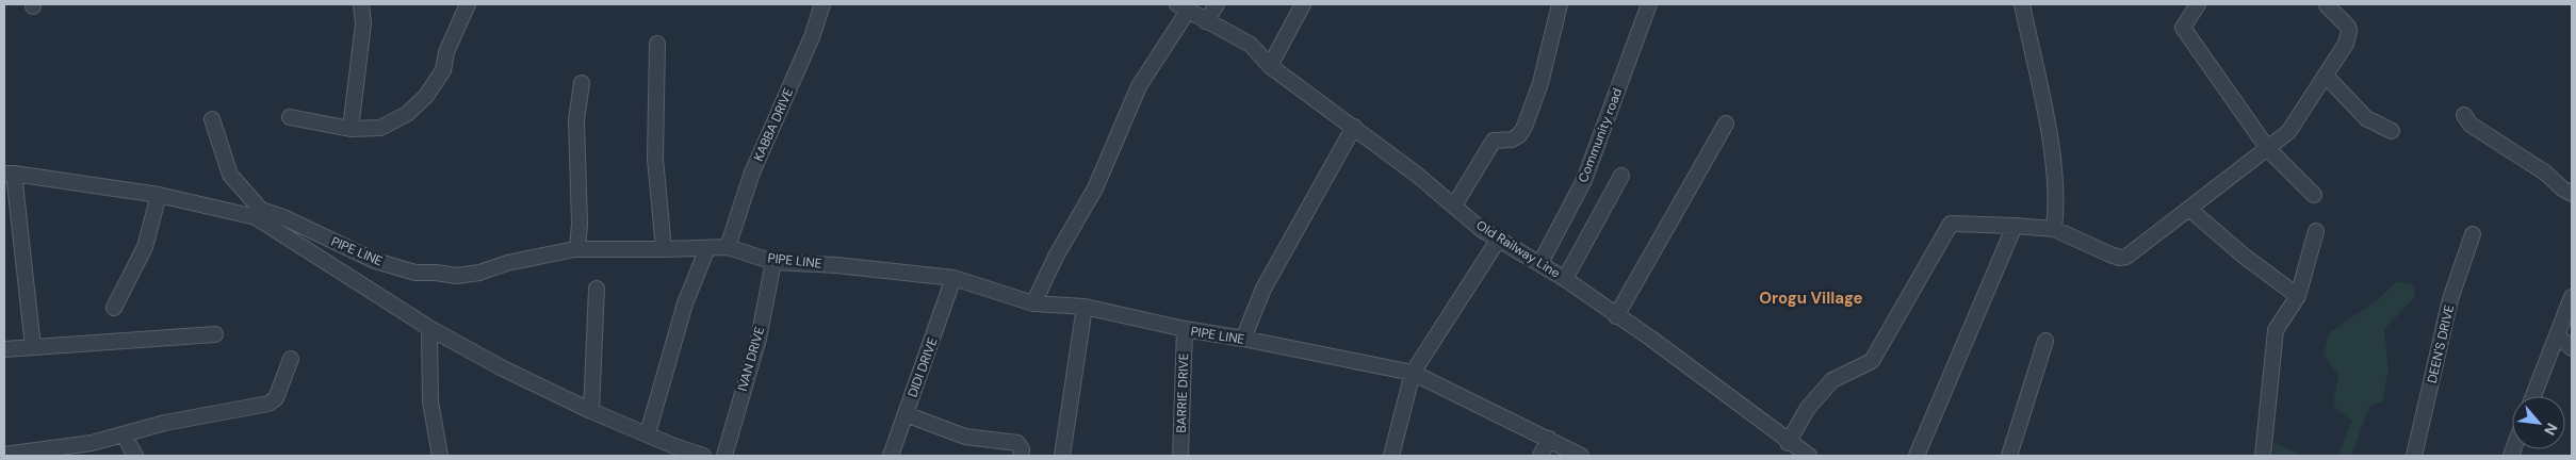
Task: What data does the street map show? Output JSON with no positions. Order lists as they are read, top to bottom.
{
  "streets": {
    "street": [
      "KABBA DRIVE",
      "Community road",
      "Old Railway Line",
      "PIPE LINE",
      "DEEN'S DRIVE",
      "IVAN DRIVE",
      "DIDI DRIVE",
      "BARRIE DRIVE"
    ]
  },
  "crossings": [
    ["KABBA DRIVE", "PIPE LINE"],
    ["Community road", "Old Railway Line"],
    ["PIPE LINE", "IVAN DRIVE"],
    ["PIPE LINE", "DIDI DRIVE"],
    ["PIPE LINE", "BARRIE DRIVE"]
  ],
  "districts": ["Orogu Village"],
  "north": "bottom right"
}
